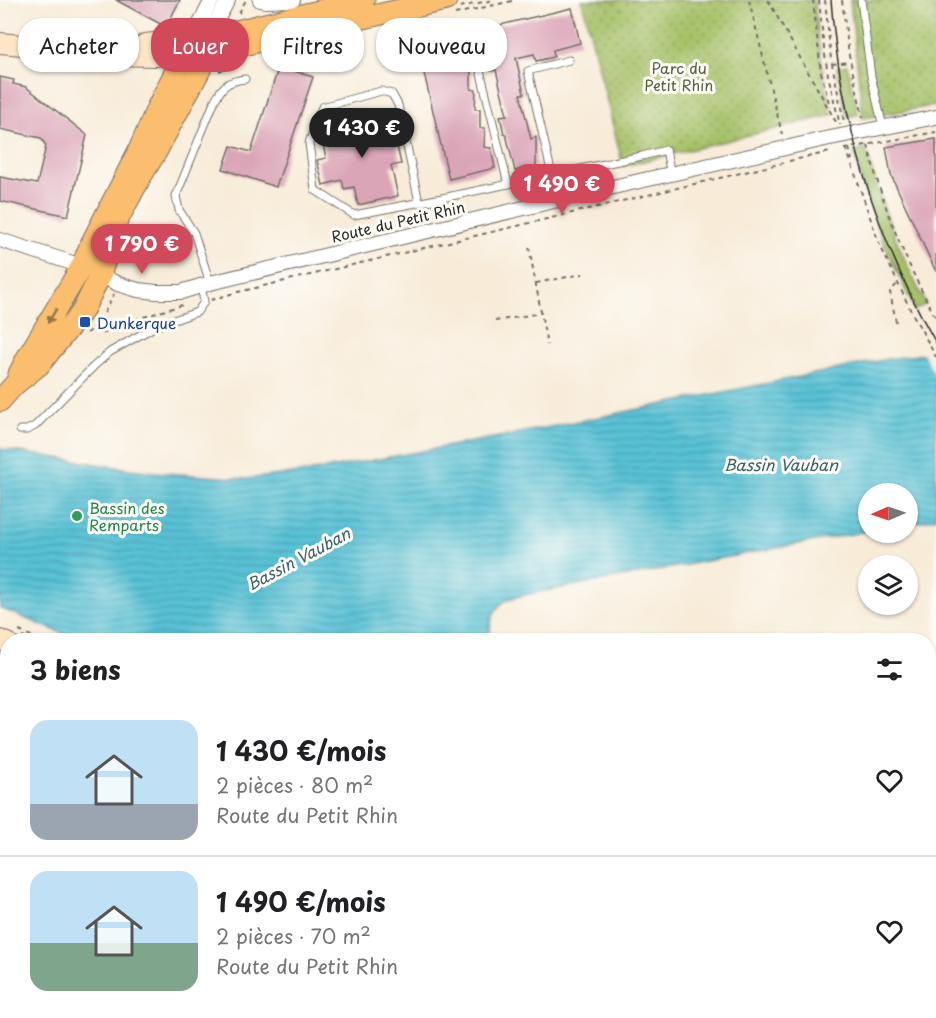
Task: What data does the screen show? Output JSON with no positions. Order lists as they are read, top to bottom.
{
  "streets": {
    "street": ["Route du Petit Rhin"]
  },
  "water": ["Bassin Vauban"],
  "parks": ["Parc du Petit Rhin"],
  "places": {
    "transit": ["Dunkerque"],
    "other": ["Bassin des Remparts"]
  },
  "north": "left",
  "page": {
    "chip": [
      "Acheter",
      "Louer",
      "Filtres",
      "Nouveau"
    ],
    "price": ["1 430 €", "1 490 €", "1 790 €"],
    "heading": "3 biens",
    "list": [
      {
        "name": "1 430 €/mois",
        "note": "2 pièces · 80 m² · Route du Petit Rhin"
      },
      {
        "name": "1 490 €/mois",
        "note": "2 pièces · 70 m² · Route du Petit Rhin"
      }
    ]
  }
}
